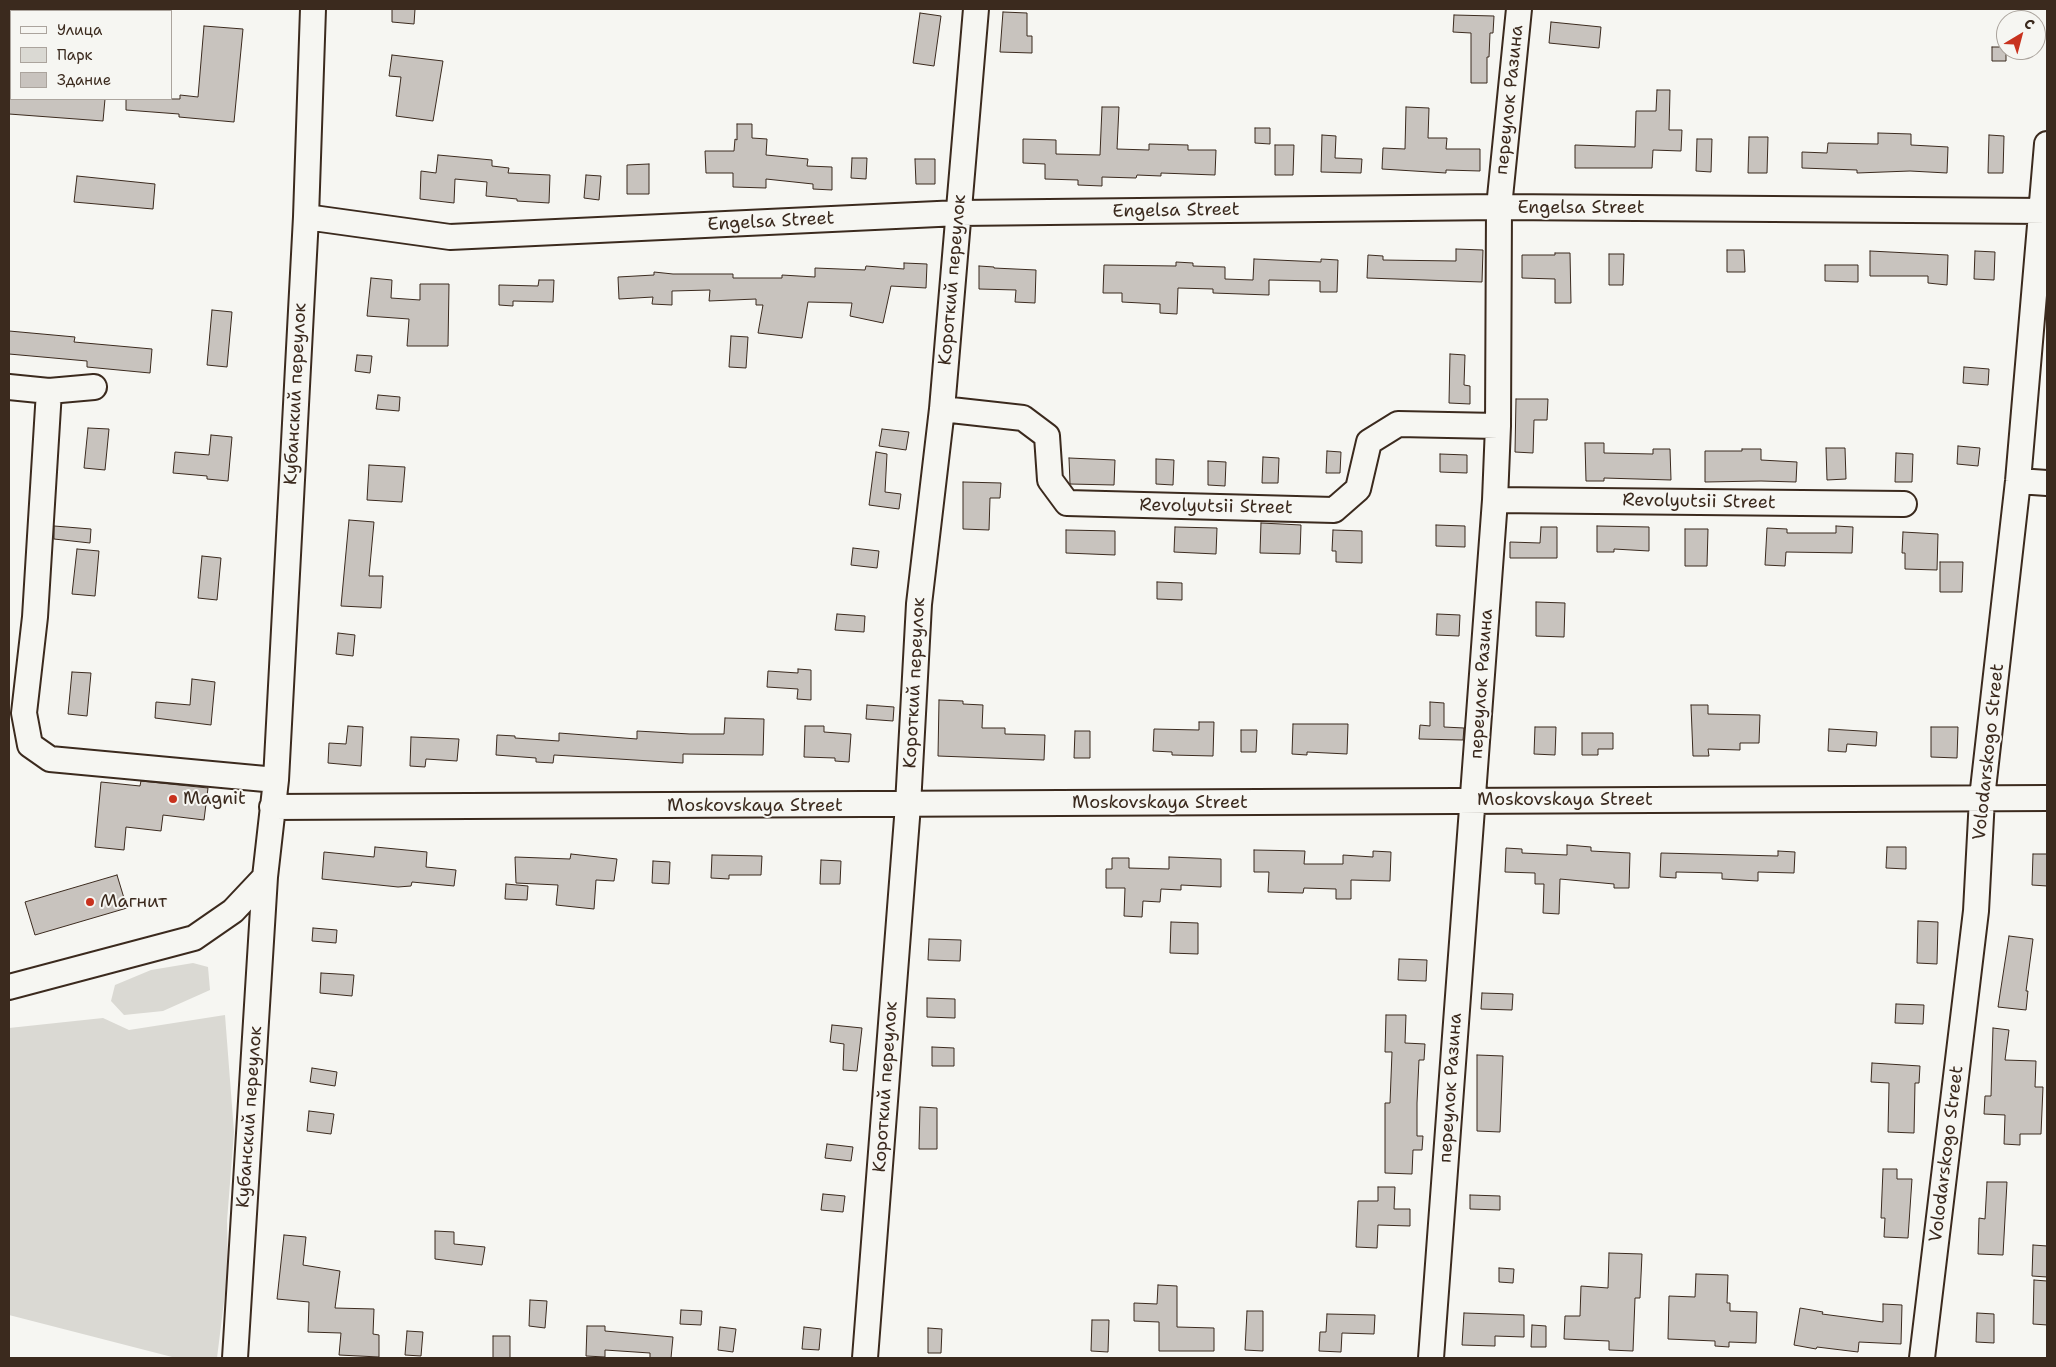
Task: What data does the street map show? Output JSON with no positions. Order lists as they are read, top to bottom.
{
  "streets": {
    "street": [
      "переулок Разина",
      "Engelsa Street",
      "Короткий переулок",
      "Кубанский переулок",
      "Revolyutsii Street",
      "Volodarskogo Street",
      "Moskovskaya Street"
    ]
  },
  "crossings": [
    ["переулок Разина", "Engelsa Street"],
    ["переулок Разина", "Revolyutsii Street"],
    ["переулок Разина", "Moskovskaya Street"],
    ["Engelsa Street", "Короткий переулок"],
    ["Engelsa Street", "Кубанский переулок"],
    ["Engelsa Street", "Volodarskogo Street"],
    ["Короткий переулок", "Revolyutsii Street"],
    ["Короткий переулок", "Moskovskaya Street"],
    ["Кубанский переулок", "Moskovskaya Street"],
    ["Volodarskogo Street", "Moskovskaya Street"]
  ],
  "places": ["Magnit", "Магнит"],
  "legend": ["Улица", "Парк", "Здание"],
  "north": "top right"
}
